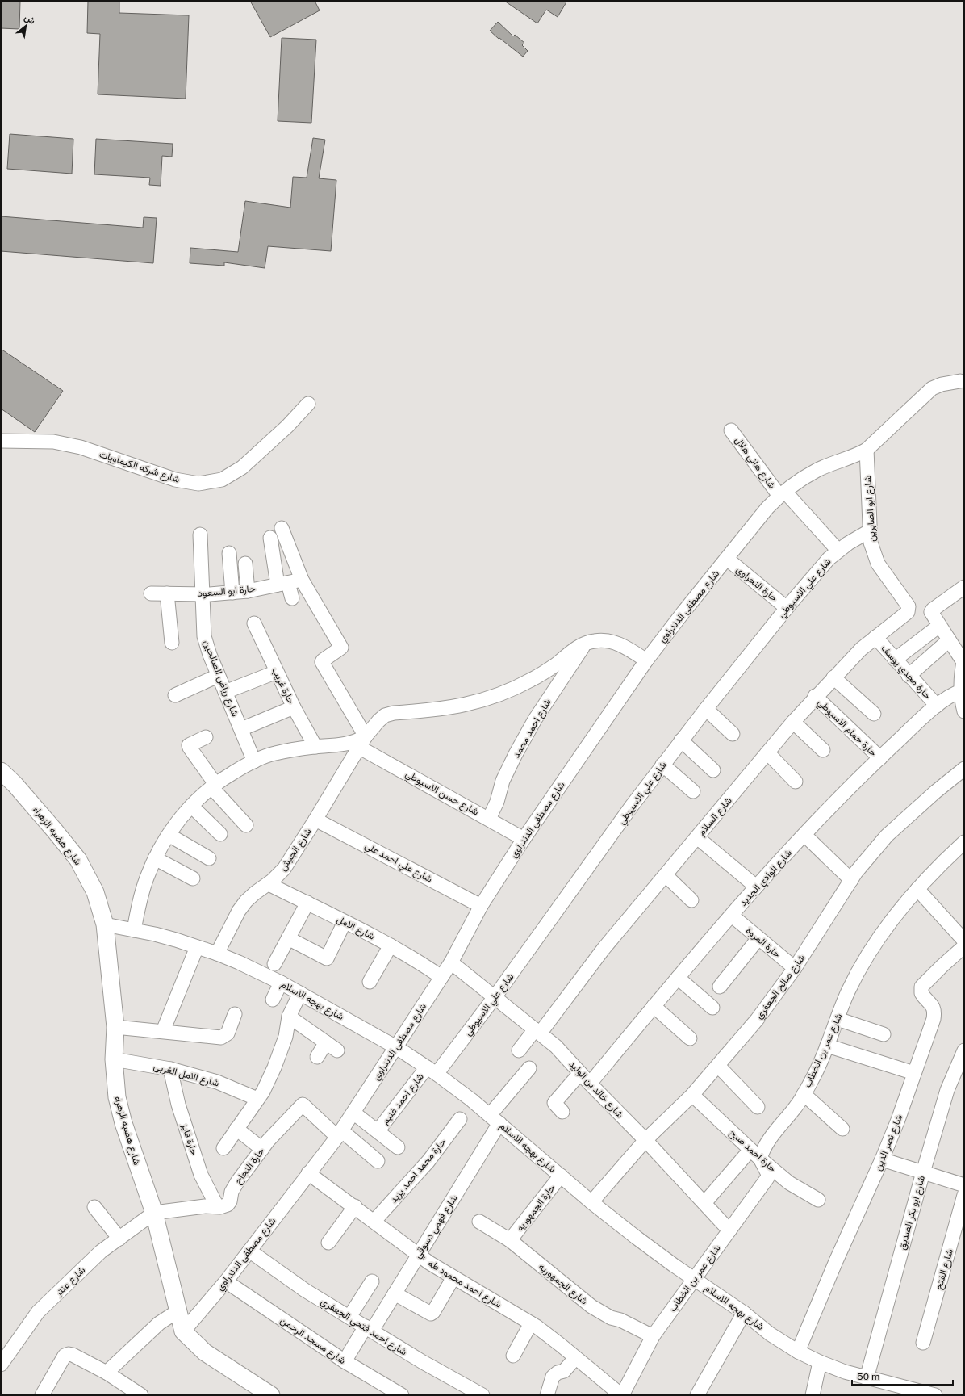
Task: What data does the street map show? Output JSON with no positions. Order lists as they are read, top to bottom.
{
  "streets": {
    "street": [
      "شارع هاني هلال",
      "شارع شركه الكيماويات",
      "شارع ابو الصابرين",
      "حارة النحراوي",
      "شارع علي الاسيوطي",
      "حارة ابو السعود",
      "شارع مصطفى الدندراوي",
      "حارة مجدي يوسف",
      "شارع رياض الصالحين",
      "حارة غريب",
      "حارة حمام الاسيوطي",
      "شارع احمد محمد",
      "شارع حسن الاسيوطي",
      "شارع السلام",
      "شارع هضبه الزهراء",
      "شارع الجيش",
      "شارع علي احمد علي",
      "شارع الوادي الجديد",
      "شارع الامل",
      "حارة المروة",
      "شارع صالح الجعفري",
      "شارع بهجه الاسلام",
      "شارع عمر بن الخطاب",
      "شارع الامل الغربى",
      "شارع خالد بن الوليد",
      "شارع احمد غنيم",
      "حارة فايز",
      "شارع نصر الدين",
      "حارة احمد صبح",
      "حارة النجاح",
      "حارة محمد احمد يزيد",
      "حارة الجمهوريه",
      "شارع ابو بكر الصديق",
      "شارع فهمي دسوقي",
      "شارع الفتح",
      "شارع عنتر",
      "شارع احمد محمود طه",
      "شارع الجمهوريه",
      "شارع احمد فتحي الجعفري",
      "شارع مسجد الرحمن"
    ]
  },
  "crossings": [
    ["شارع هاني هلال", "شارع علي الاسيوطي"],
    ["شارع هاني هلال", "شارع مصطفى الدندراوي"],
    ["شارع ابو الصابرين", "شارع علي الاسيوطي"],
    ["شارع ابو الصابرين", "شارع مصطفى الدندراوي"],
    ["شارع ابو الصابرين", "شارع السلام"],
    ["حارة النحراوي", "شارع علي الاسيوطي"],
    ["حارة النحراوي", "شارع مصطفى الدندراوي"],
    ["شارع علي الاسيوطي", "شارع بهجه الاسلام"],
    ["شارع علي الاسيوطي", "شارع خالد بن الوليد"],
    ["شارع علي الاسيوطي", "شارع احمد غنيم"],
    ["حارة ابو السعود", "شارع رياض الصالحين"],
    ["شارع مصطفى الدندراوي", "شارع حسن الاسيوطي"],
    ["شارع مصطفى الدندراوي", "شارع هضبه الزهراء"],
    ["شارع مصطفى الدندراوي", "شارع علي احمد علي"],
    ["شارع مصطفى الدندراوي", "شارع الامل"],
    ["شارع مصطفى الدندراوي", "شارع بهجه الاسلام"],
    ["شارع مصطفى الدندراوي", "شارع خالد بن الوليد"],
    ["شارع مصطفى الدندراوي", "حارة النجاح"],
    ["شارع مصطفى الدندراوي", "شارع احمد محمود طه"],
    ["شارع مصطفى الدندراوي", "شارع احمد فتحي الجعفري"],
    ["شارع مصطفى الدندراوي", "شارع مسجد الرحمن"],
    ["حارة مجدي يوسف", "شارع السلام"],
    ["حارة مجدي يوسف", "شارع الوادي الجديد"],
    ["حارة حمام الاسيوطي", "شارع السلام"],
    ["حارة حمام الاسيوطي", "شارع الوادي الجديد"],
    ["شارع احمد محمد", "شارع حسن الاسيوطي"],
    ["شارع احمد محمد", "شارع الجيش"],
    ["شارع حسن الاسيوطي", "شارع الجيش"],
    ["شارع السلام", "شارع خالد بن الوليد"],
    ["شارع هضبه الزهراء", "شارع بهجه الاسلام"],
    ["شارع هضبه الزهراء", "شارع الامل الغربى"],
    ["شارع هضبه الزهراء", "حارة النجاح"],
    ["شارع هضبه الزهراء", "شارع عنتر"],
    ["شارع الجيش", "شارع علي احمد علي"],
    ["شارع الجيش", "شارع الامل"],
    ["شارع الجيش", "شارع بهجه الاسلام"],
    ["شارع الوادي الجديد", "حارة المروة"],
    ["شارع الوادي الجديد", "شارع خالد بن الوليد"],
    ["حارة المروة", "شارع صالح الجعفري"],
    ["شارع صالح الجعفري", "شارع بهجه الاسلام"],
    ["شارع صالح الجعفري", "شارع خالد بن الوليد"],
    ["شارع صالح الجعفري", "حارة احمد صبح"],
    ["شارع بهجه الاسلام", "شارع عمر بن الخطاب"],
    ["شارع بهجه الاسلام", "شارع احمد غنيم"],
    ["شارع بهجه الاسلام", "شارع نصر الدين"],
    ["شارع بهجه الاسلام", "حارة الجمهوريه"],
    ["شارع بهجه الاسلام", "شارع ابو بكر الصديق"],
    ["شارع بهجه الاسلام", "شارع فهمي دسوقي"],
    ["شارع عمر بن الخطاب", "شارع خالد بن الوليد"],
    ["شارع عمر بن الخطاب", "حارة احمد صبح"],
    ["شارع عمر بن الخطاب", "شارع احمد محمود طه"],
    ["شارع عمر بن الخطاب", "شارع الجمهوريه"],
    ["شارع الامل الغربى", "حارة فايز"],
    ["حارة فايز", "حارة النجاح"],
    ["حارة النجاح", "شارع عنتر"],
    ["حارة محمد احمد يزيد", "شارع احمد محمود طه"],
    ["حارة الجمهوريه", "شارع الجمهوريه"],
    ["شارع فهمي دسوقي", "شارع احمد محمود طه"],
    ["شارع فهمي دسوقي", "شارع احمد فتحي الجعفري"],
    ["شارع فهمي دسوقي", "شارع مسجد الرحمن"]
  ],
  "scale_bar": "50 m",
  "north": "top right"
}
